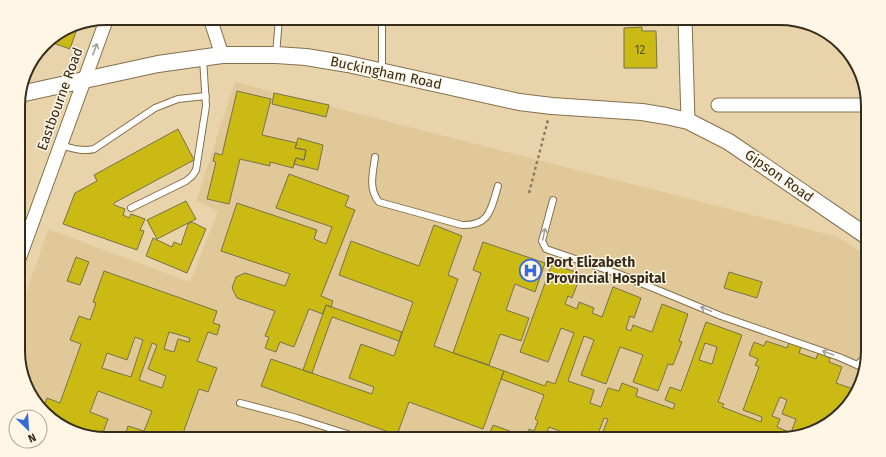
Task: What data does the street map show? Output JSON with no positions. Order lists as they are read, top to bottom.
{
  "streets": {
    "street": ["Buckingham Road", "Eastbourne Road", "Gipson Road"]
  },
  "crossings": [
    ["Buckingham Road", "Eastbourne Road"],
    ["Buckingham Road", "Gipson Road"]
  ],
  "places": {
    "hospital": ["Port Elizabeth Provincial Hospital"]
  },
  "house_numbers": ["12"],
  "north": "bottom right"
}
